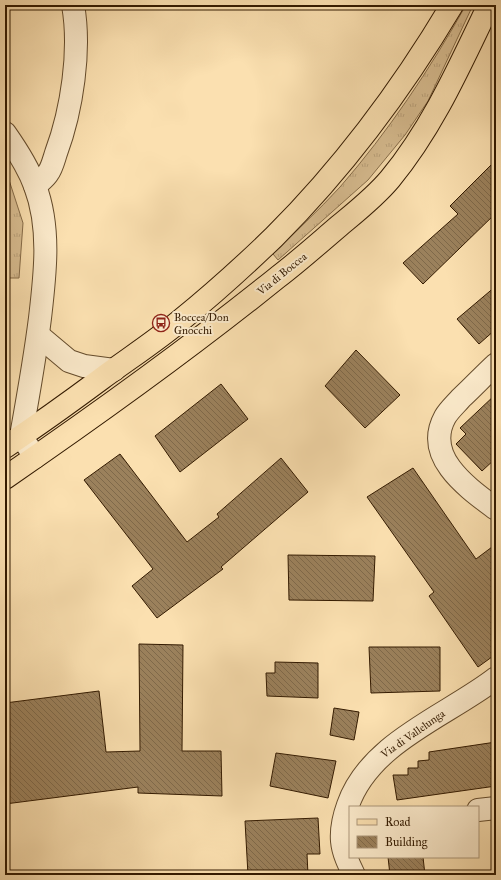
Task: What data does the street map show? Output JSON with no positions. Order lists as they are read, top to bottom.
{
  "streets": {
    "main road": ["Via di Boccea"],
    "street": ["Via di Vallelunga"]
  },
  "places": {
    "bus stop": ["Boccea/Don Gnocchi"]
  },
  "legend": ["Road", "Building"]
}
